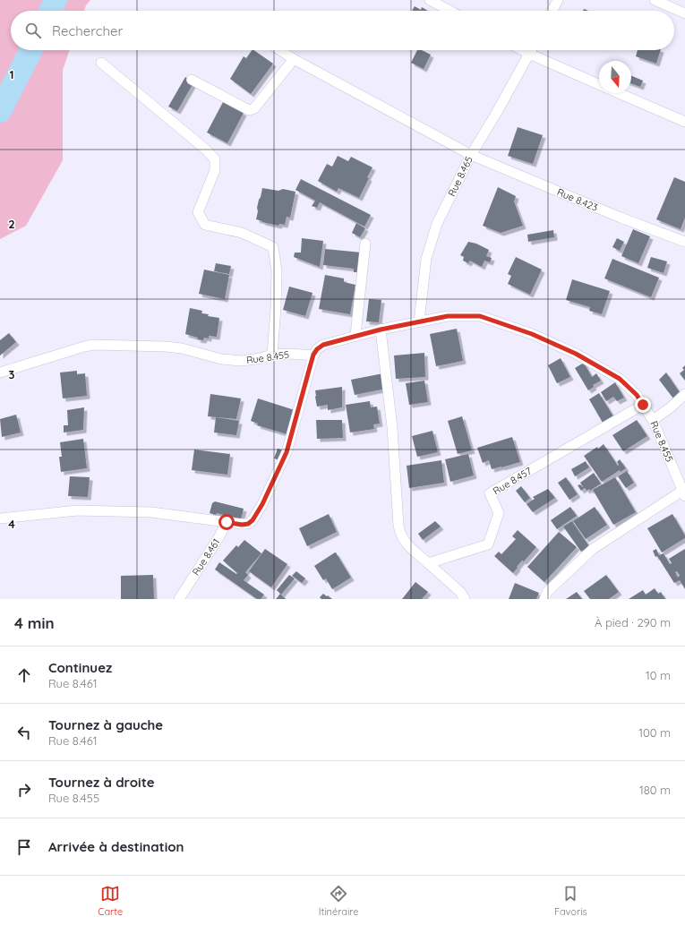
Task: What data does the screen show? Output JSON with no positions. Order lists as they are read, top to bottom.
{
  "streets": {
    "street": [
      "Rue 8.465",
      "Rue 8.423",
      "Rue 8.455",
      "Rue 8.457",
      "Rue 8.461"
    ]
  },
  "crossings": [
    ["Rue 8.465", "Rue 8.423"],
    ["Rue 8.465", "Rue 8.455"],
    ["Rue 8.455", "Rue 8.457"]
  ],
  "north": "bottom",
  "page": {
    "search": "Rechercher",
    "heading": ["4 min", "À pied · 290 m"],
    "list": [
      ["Continuez", "Rue 8.461", "10 m"],
      ["Tournez à gauche", "Rue 8.461", "100 m"],
      ["Tournez à droite", "Rue 8.455", "180 m"],
      "Arrivée à destination"
    ],
    "nav": ["Carte", "Itinéraire", "Favoris"]
  },
  "grid": {
    "rows": [
      "1",
      "2",
      "3",
      "4"
    ]
  }
}
